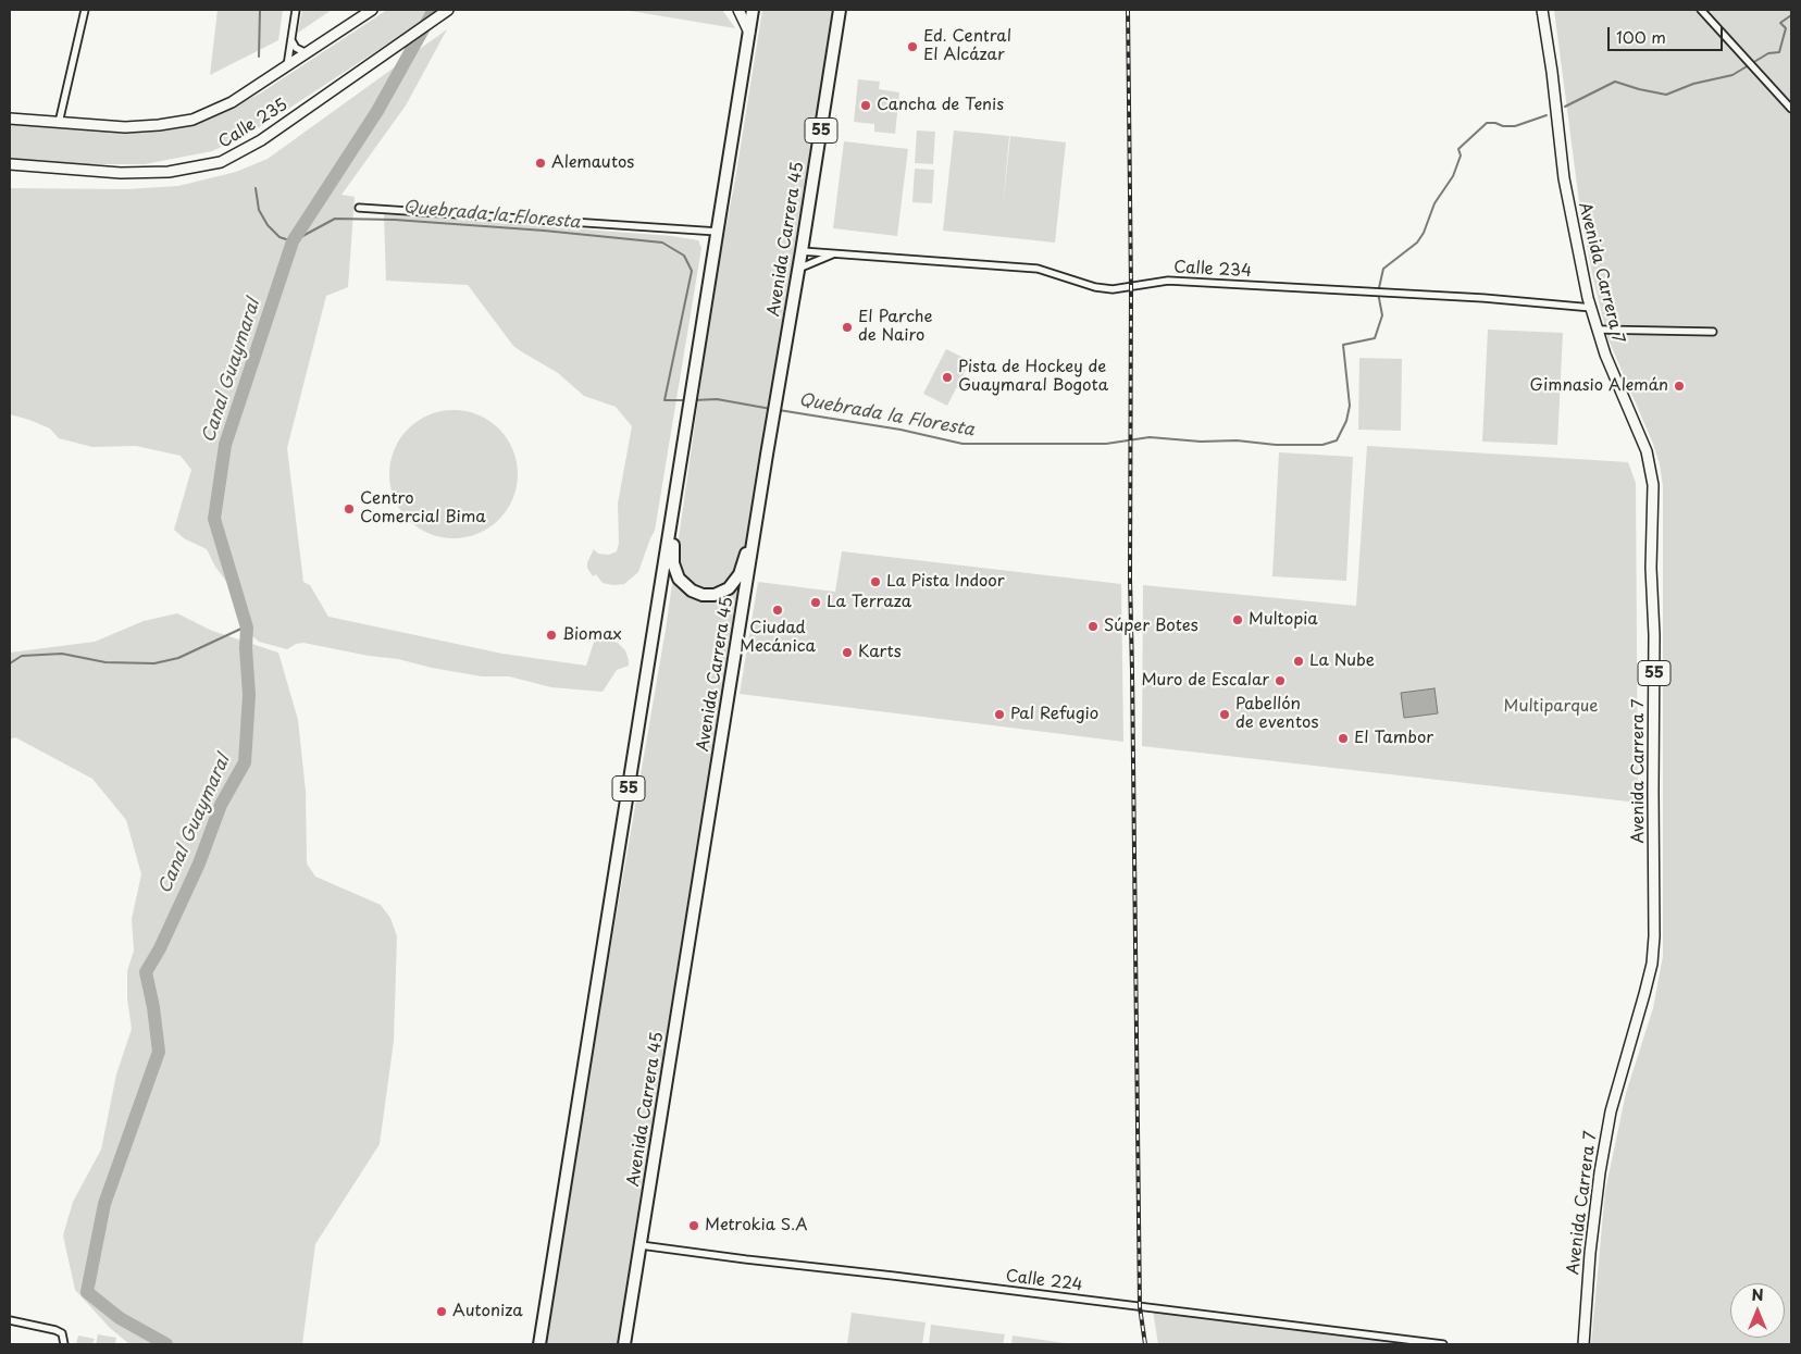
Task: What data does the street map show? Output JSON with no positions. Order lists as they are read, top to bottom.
{
  "streets": {
    "highway": ["55", "Avenida Carrera 45"],
    "main road": ["Calle 235", "Avenida Carrera 7"],
    "street": ["Calle 234", "Calle 224"]
  },
  "crossings": [
    ["Avenida Carrera 45", "Calle 234"],
    ["Avenida Carrera 45", "Calle 224"],
    ["Calle 234", "Avenida Carrera 7"]
  ],
  "water": ["Quebrada la Floresta", "Canal Guaymaral"],
  "parks": ["Multiparque"],
  "places": [
    "Ed. Central El Alcázar",
    "Cancha de Tenis",
    "Alemautos",
    "El Parche de Nairo",
    "Pista de Hockey de Guaymaral Bogota",
    "Gimnasio Alemán",
    "Centro Comercial Bima",
    "La Pista Indoor",
    "La Terraza",
    "Ciudad Mecánica",
    "Multopia",
    "Súper Botes",
    "Biomax",
    "Karts",
    "La Nube",
    "Muro de Escalar",
    "Pal Refugio",
    "Pabellón de eventos",
    "El Tambor",
    "Metrokia S.A",
    "Autoniza"
  ],
  "scale_bar": "100 m",
  "north": "top"
}
